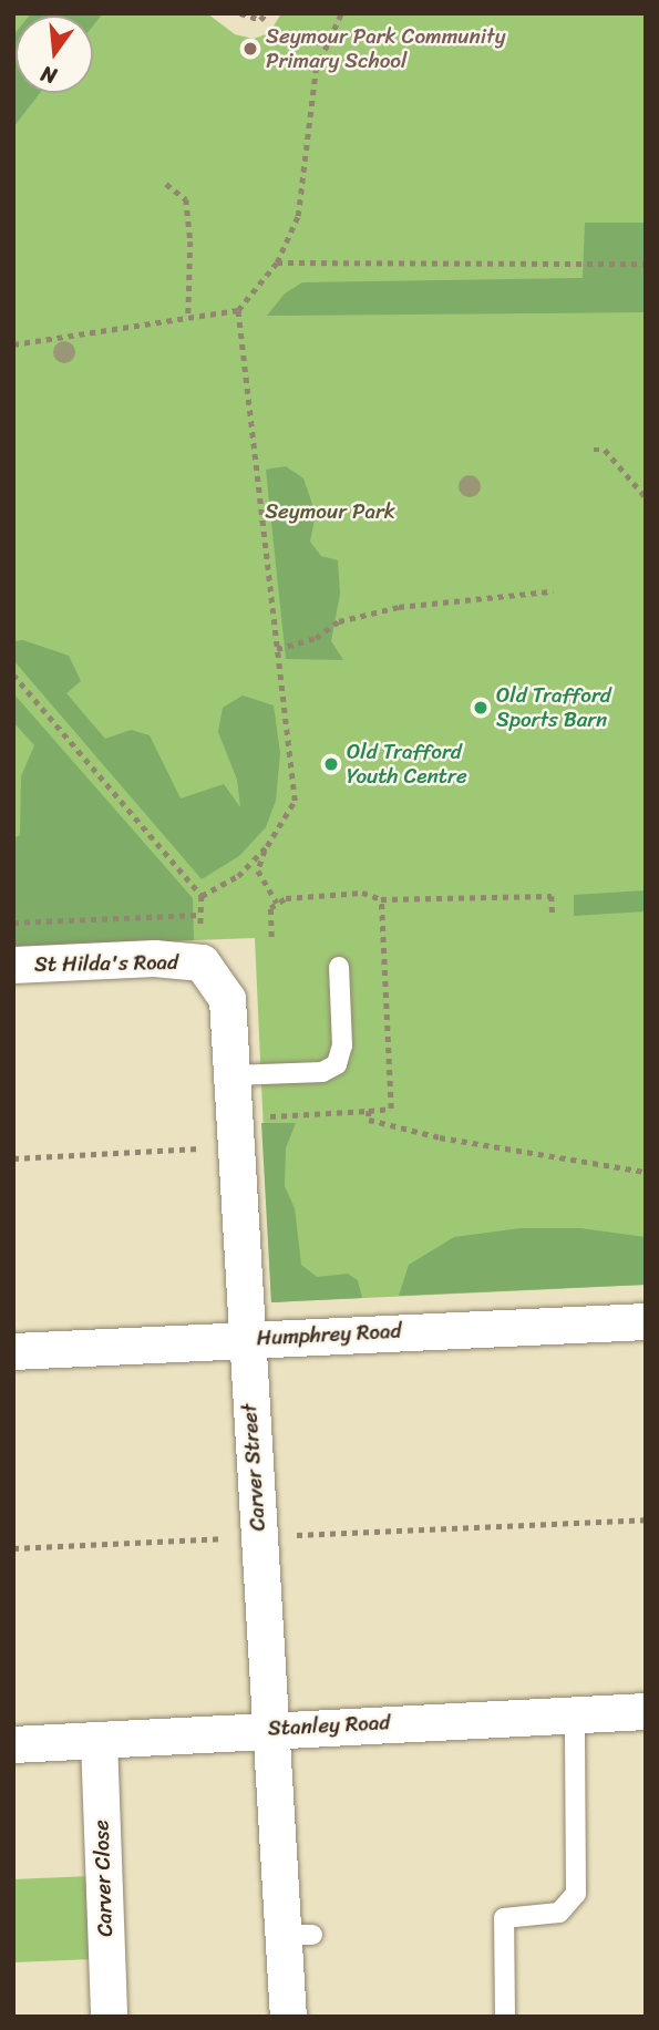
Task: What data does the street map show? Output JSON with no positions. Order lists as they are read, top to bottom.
{
  "streets": {
    "street": [
      "St Hilda's Road",
      "Humphrey Road",
      "Carver Street",
      "Stanley Road",
      "Carver Close"
    ]
  },
  "crossings": [
    ["St Hilda's Road", "Carver Street"],
    ["Humphrey Road", "Carver Street"],
    ["Carver Street", "Stanley Road"],
    ["Stanley Road", "Carver Close"]
  ],
  "parks": ["Seymour Park"],
  "places": ["Seymour Park Community Primary School", "Old Trafford Sports Barn", "Old Trafford Youth Centre"],
  "north": "bottom"
}
